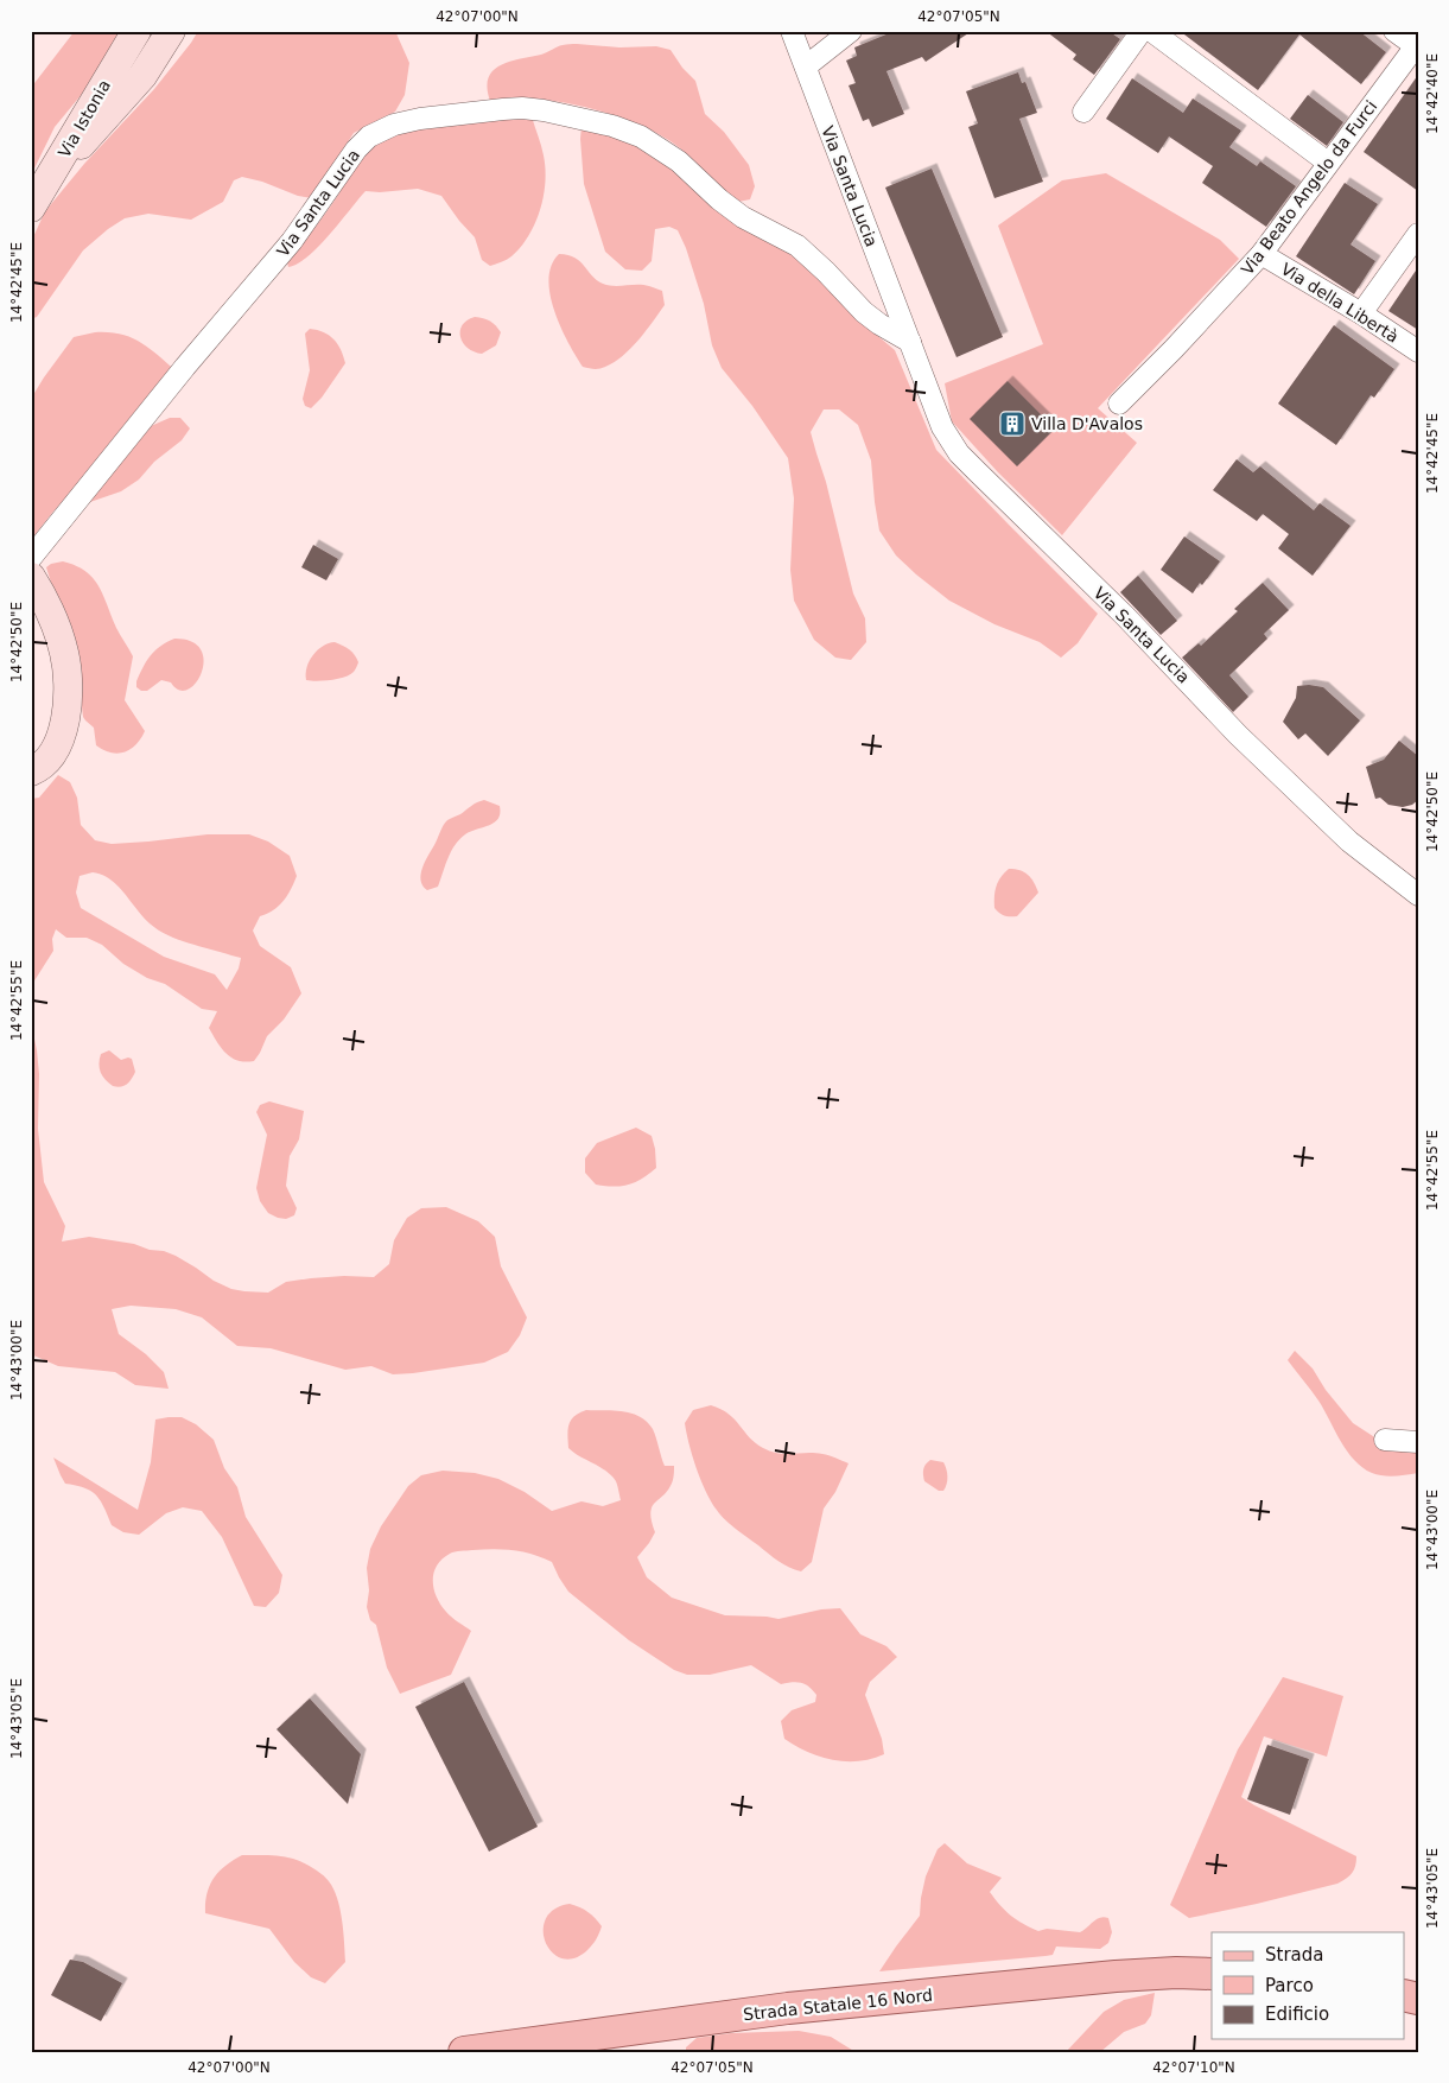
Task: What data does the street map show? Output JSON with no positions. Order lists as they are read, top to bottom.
{
  "streets": {
    "main road": ["Strada Statale 16 Nord"],
    "street": [
      "Via Istonia",
      "Via Santa Lucia",
      "Via Beato Angelo da Furci",
      "Via della Libertà"
    ]
  },
  "crossings": [
    ["Via Beato Angelo da Furci", "Via della Libertà"]
  ],
  "places": {
    "building": ["Villa D'Avalos"]
  },
  "legend": ["Strada", "Parco", "Edificio"],
  "coordinates": [
    "42°07'00\"N",
    "42°07'05\"N",
    "14°42'40\"E",
    "14°42'45\"E",
    "14°42'50\"E",
    "14°42'55\"E",
    "14°43'00\"E",
    "14°43'05\"E",
    "42°07'10\"N"
  ]
}
